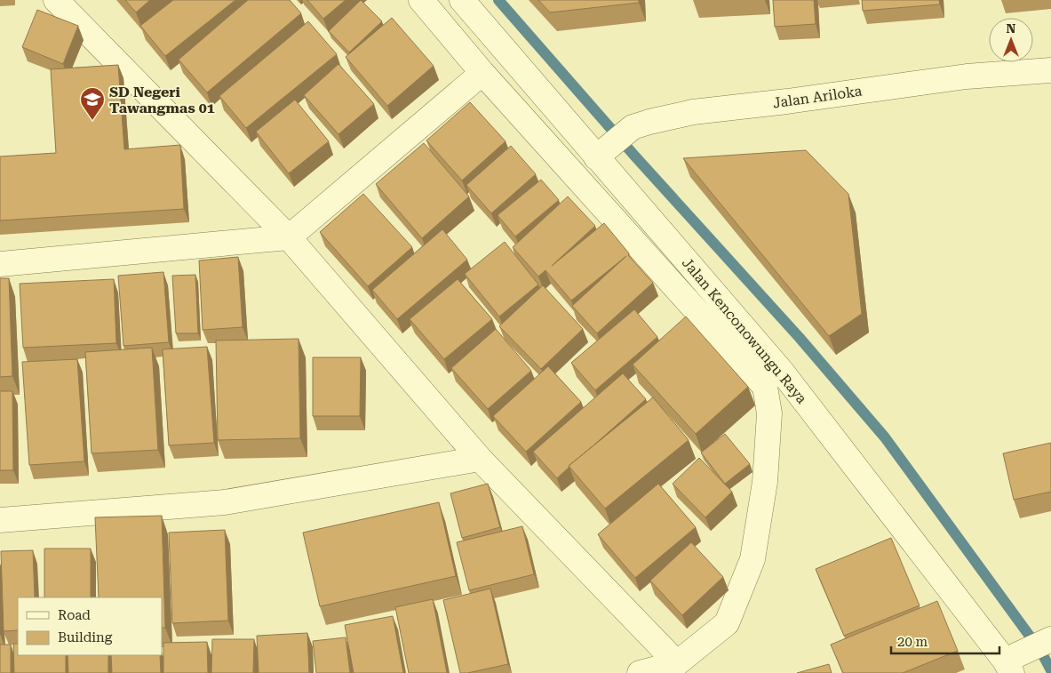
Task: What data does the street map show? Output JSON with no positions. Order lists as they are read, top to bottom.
{
  "streets": {
    "street": ["Jalan Ariloka", "Jalan Kenconowungu Raya"]
  },
  "crossings": [
    ["Jalan Ariloka", "Jalan Kenconowungu Raya"]
  ],
  "places": {
    "school or university": ["SD Negeri Tawangmas 01"]
  },
  "legend": ["Road", "Building"],
  "scale_bar": "20 m",
  "north": "top"
}
